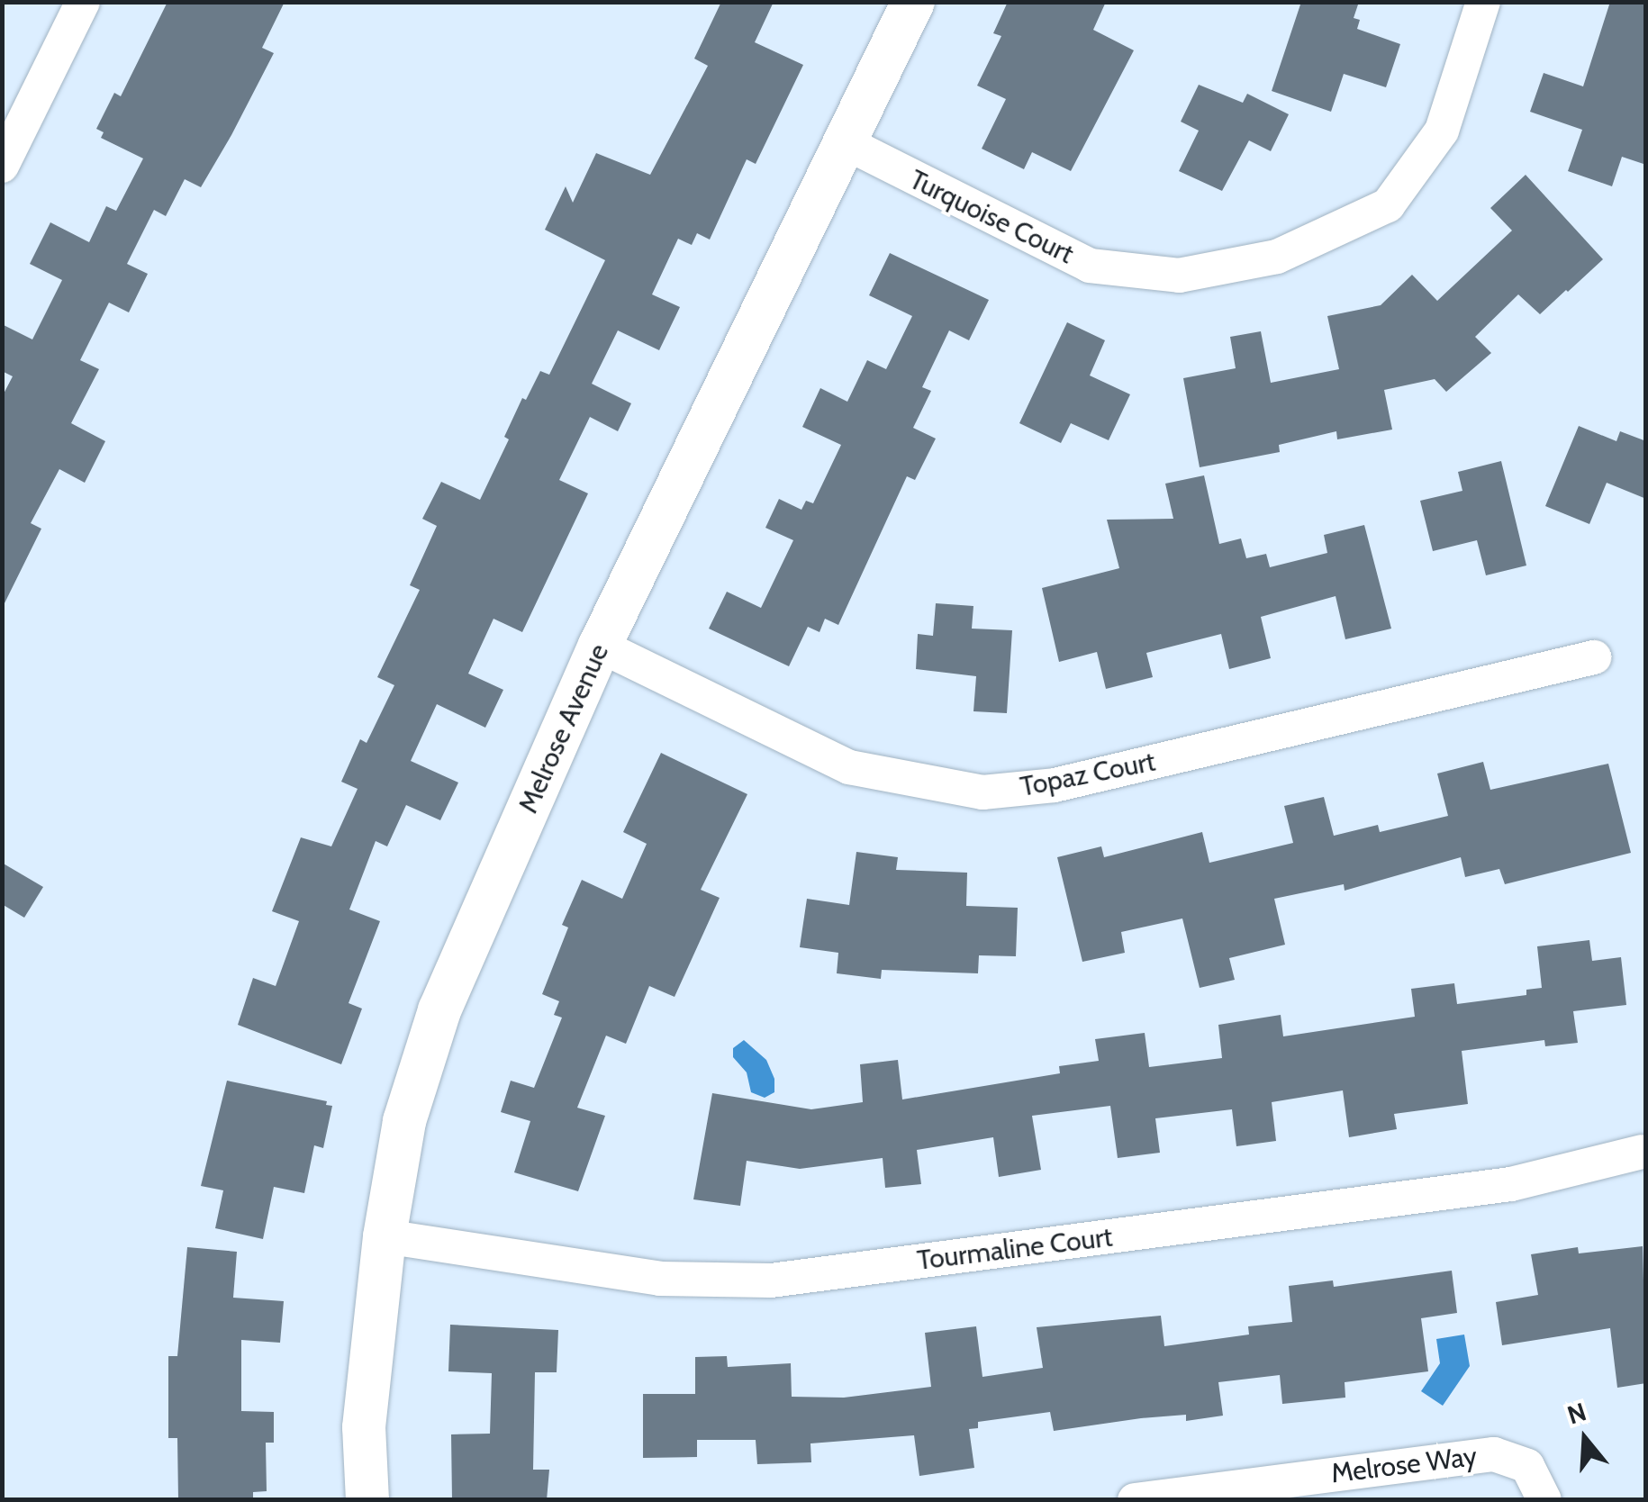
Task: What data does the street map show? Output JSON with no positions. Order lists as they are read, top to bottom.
{
  "streets": {
    "street": [
      "Turquoise Court",
      "Melrose Avenue",
      "Topaz Court",
      "Tourmaline Court",
      "Melrose Way"
    ]
  },
  "crossings": [
    ["Turquoise Court", "Melrose Avenue"],
    ["Melrose Avenue", "Topaz Court"],
    ["Melrose Avenue", "Tourmaline Court"]
  ],
  "north": "top"
}
